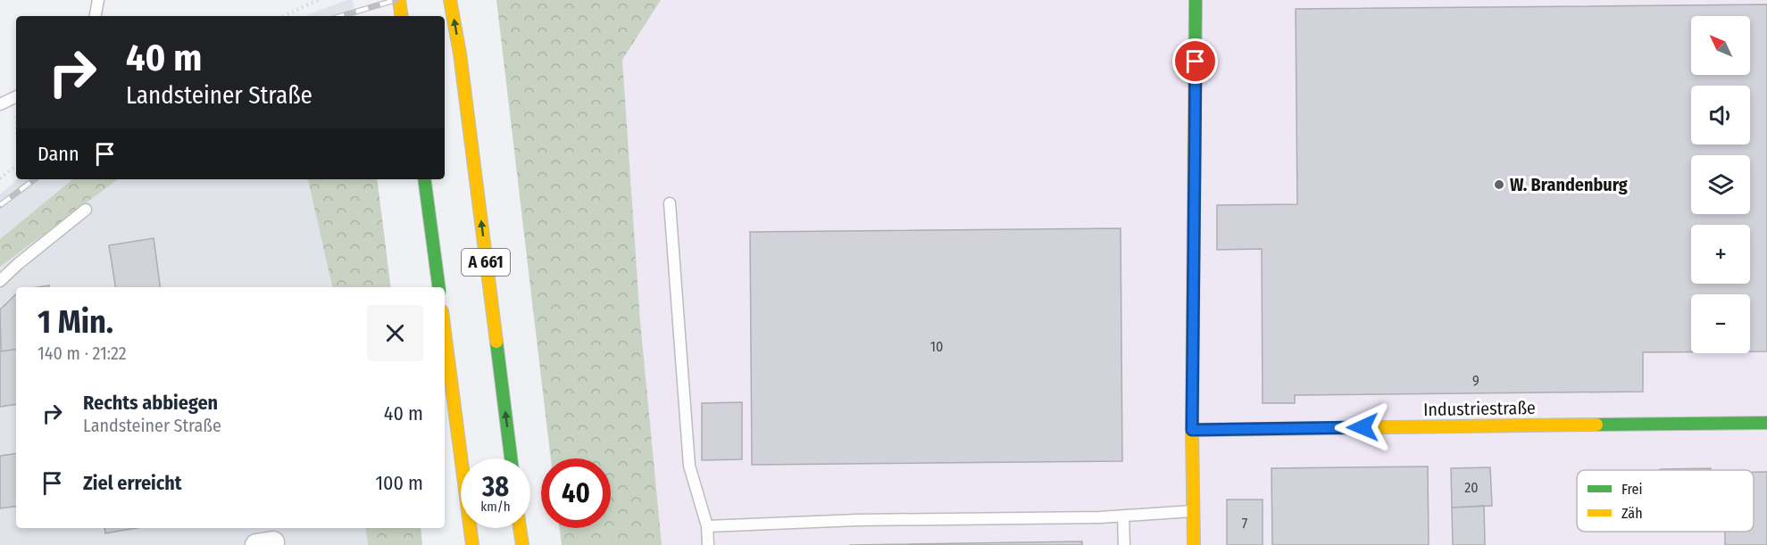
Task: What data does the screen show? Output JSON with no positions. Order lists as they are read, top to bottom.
{
  "streets": {
    "main road": ["A 661", "Industriestraße"]
  },
  "places": ["W. Brandenburg"],
  "house_numbers": [
    "10",
    "9",
    "20",
    "7"
  ],
  "legend": ["Frei", "Zäh"],
  "north": "top left",
  "page": {
    "map_buttons": ["+", "−"],
    "turn": ["40 m", "Landsteiner Straße"],
    "then": "Dann",
    "heading": ["1 Min.", "140 m · 21:22"],
    "list": [
      {
        "name": "Rechts abbiegen",
        "note": "Landsteiner Straße",
        "value": "40 m"
      },
      {
        "name": "Ziel erreicht",
        "value": "100 m"
      }
    ],
    "speed": "38 km/h",
    "limit": "40"
  }
}
